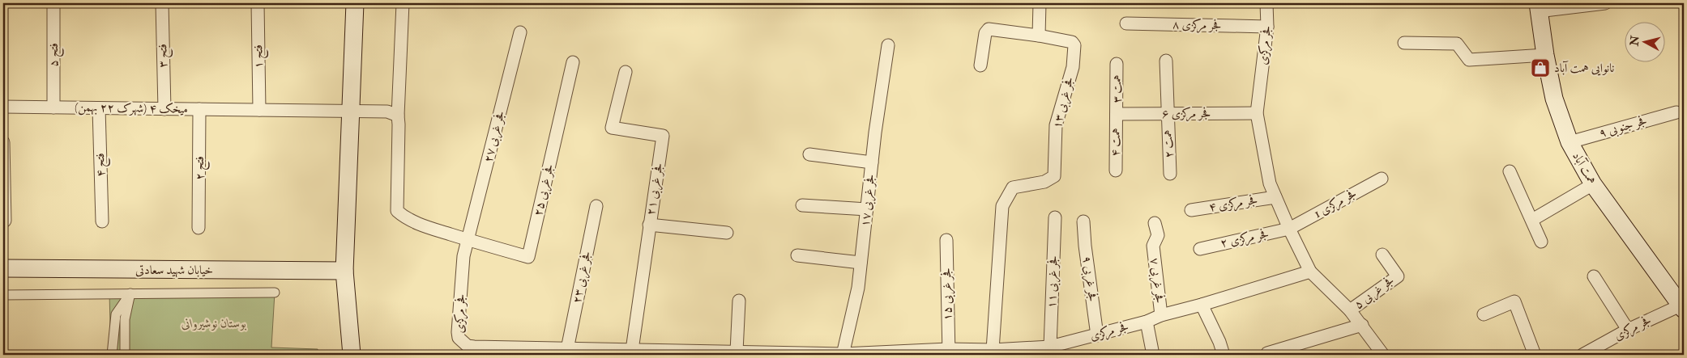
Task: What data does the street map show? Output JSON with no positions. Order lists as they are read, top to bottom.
{
  "streets": {
    "main road": ["همت آباد", "خیابان شهید سعادتی"],
    "street": [
      "فجر مرکزی ۸",
      "فجر مرکزی",
      "فتح ۵",
      "فتح ۳",
      "فتح ۱",
      "همت ۳",
      "فجر غربی ۱۳",
      "(شهرک ۲۲ بهمن) میخک ۴",
      "فجر مرکزی ۶",
      "فجر جنوبی ۹",
      "فجر غربی ۲۷",
      "همت ۴",
      "همت ۲",
      "فتح ۴",
      "فتح ۲",
      "فجر غربی ۲۱",
      "فجر غربی ۲۵",
      "فجر غربی ۱۷",
      "فجر مرکزی ۴",
      "فجر مرکزی 1",
      "فجر مرکزی ۲",
      "فجر غربی ۲۳",
      "فجر غربی ۹",
      "فجر غربی ۷",
      "فجر غربی ۱۱",
      "فجر غربی ۵",
      "فجر غربی ۱۵"
    ]
  },
  "crossings": [
    ["فجر مرکزی ۸", "فجر مرکزی"],
    ["فجر مرکزی", "فجر غربی ۱۳"],
    ["فجر مرکزی", "فجر مرکزی ۶"],
    ["فجر مرکزی", "فجر غربی ۲۷"],
    ["فجر مرکزی", "همت آباد"],
    ["فجر مرکزی", "فجر غربی ۲۱"],
    ["فجر مرکزی", "فجر غربی ۲۵"],
    ["فجر مرکزی", "فجر غربی ۱۷"],
    ["فجر مرکزی", "فجر مرکزی ۴"],
    ["فجر مرکزی", "فجر مرکزی 1"],
    ["فجر مرکزی", "فجر مرکزی ۲"],
    ["فجر مرکزی", "فجر غربی ۲۳"],
    ["فجر مرکزی", "فجر غربی ۹"],
    ["فجر مرکزی", "فجر غربی ۷"],
    ["فجر مرکزی", "فجر غربی ۱۱"],
    ["فجر مرکزی", "فجر غربی ۵"],
    ["فجر مرکزی", "فجر غربی ۱۵"],
    ["فتح ۵", "(شهرک ۲۲ بهمن) میخک ۴"],
    ["فتح ۳", "(شهرک ۲۲ بهمن) میخک ۴"],
    ["فتح ۱", "(شهرک ۲۲ بهمن) میخک ۴"],
    ["همت ۳", "فجر مرکزی ۶"],
    ["همت ۳", "همت ۴"],
    ["(شهرک ۲۲ بهمن) میخک ۴", "فتح ۴"],
    ["(شهرک ۲۲ بهمن) میخک ۴", "فتح ۲"],
    ["فجر مرکزی ۶", "همت ۴"],
    ["فجر مرکزی ۶", "همت ۲"],
    ["فجر جنوبی ۹", "همت آباد"],
    ["فجر غربی ۲۷", "فجر غربی ۲۵"],
    ["فجر مرکزی 1", "فجر مرکزی ۲"]
  ],
  "parks": ["بوستان نوشیروانی"],
  "places": {
    "shop": ["نانوایی همت آباد"]
  },
  "north": "left"
}
